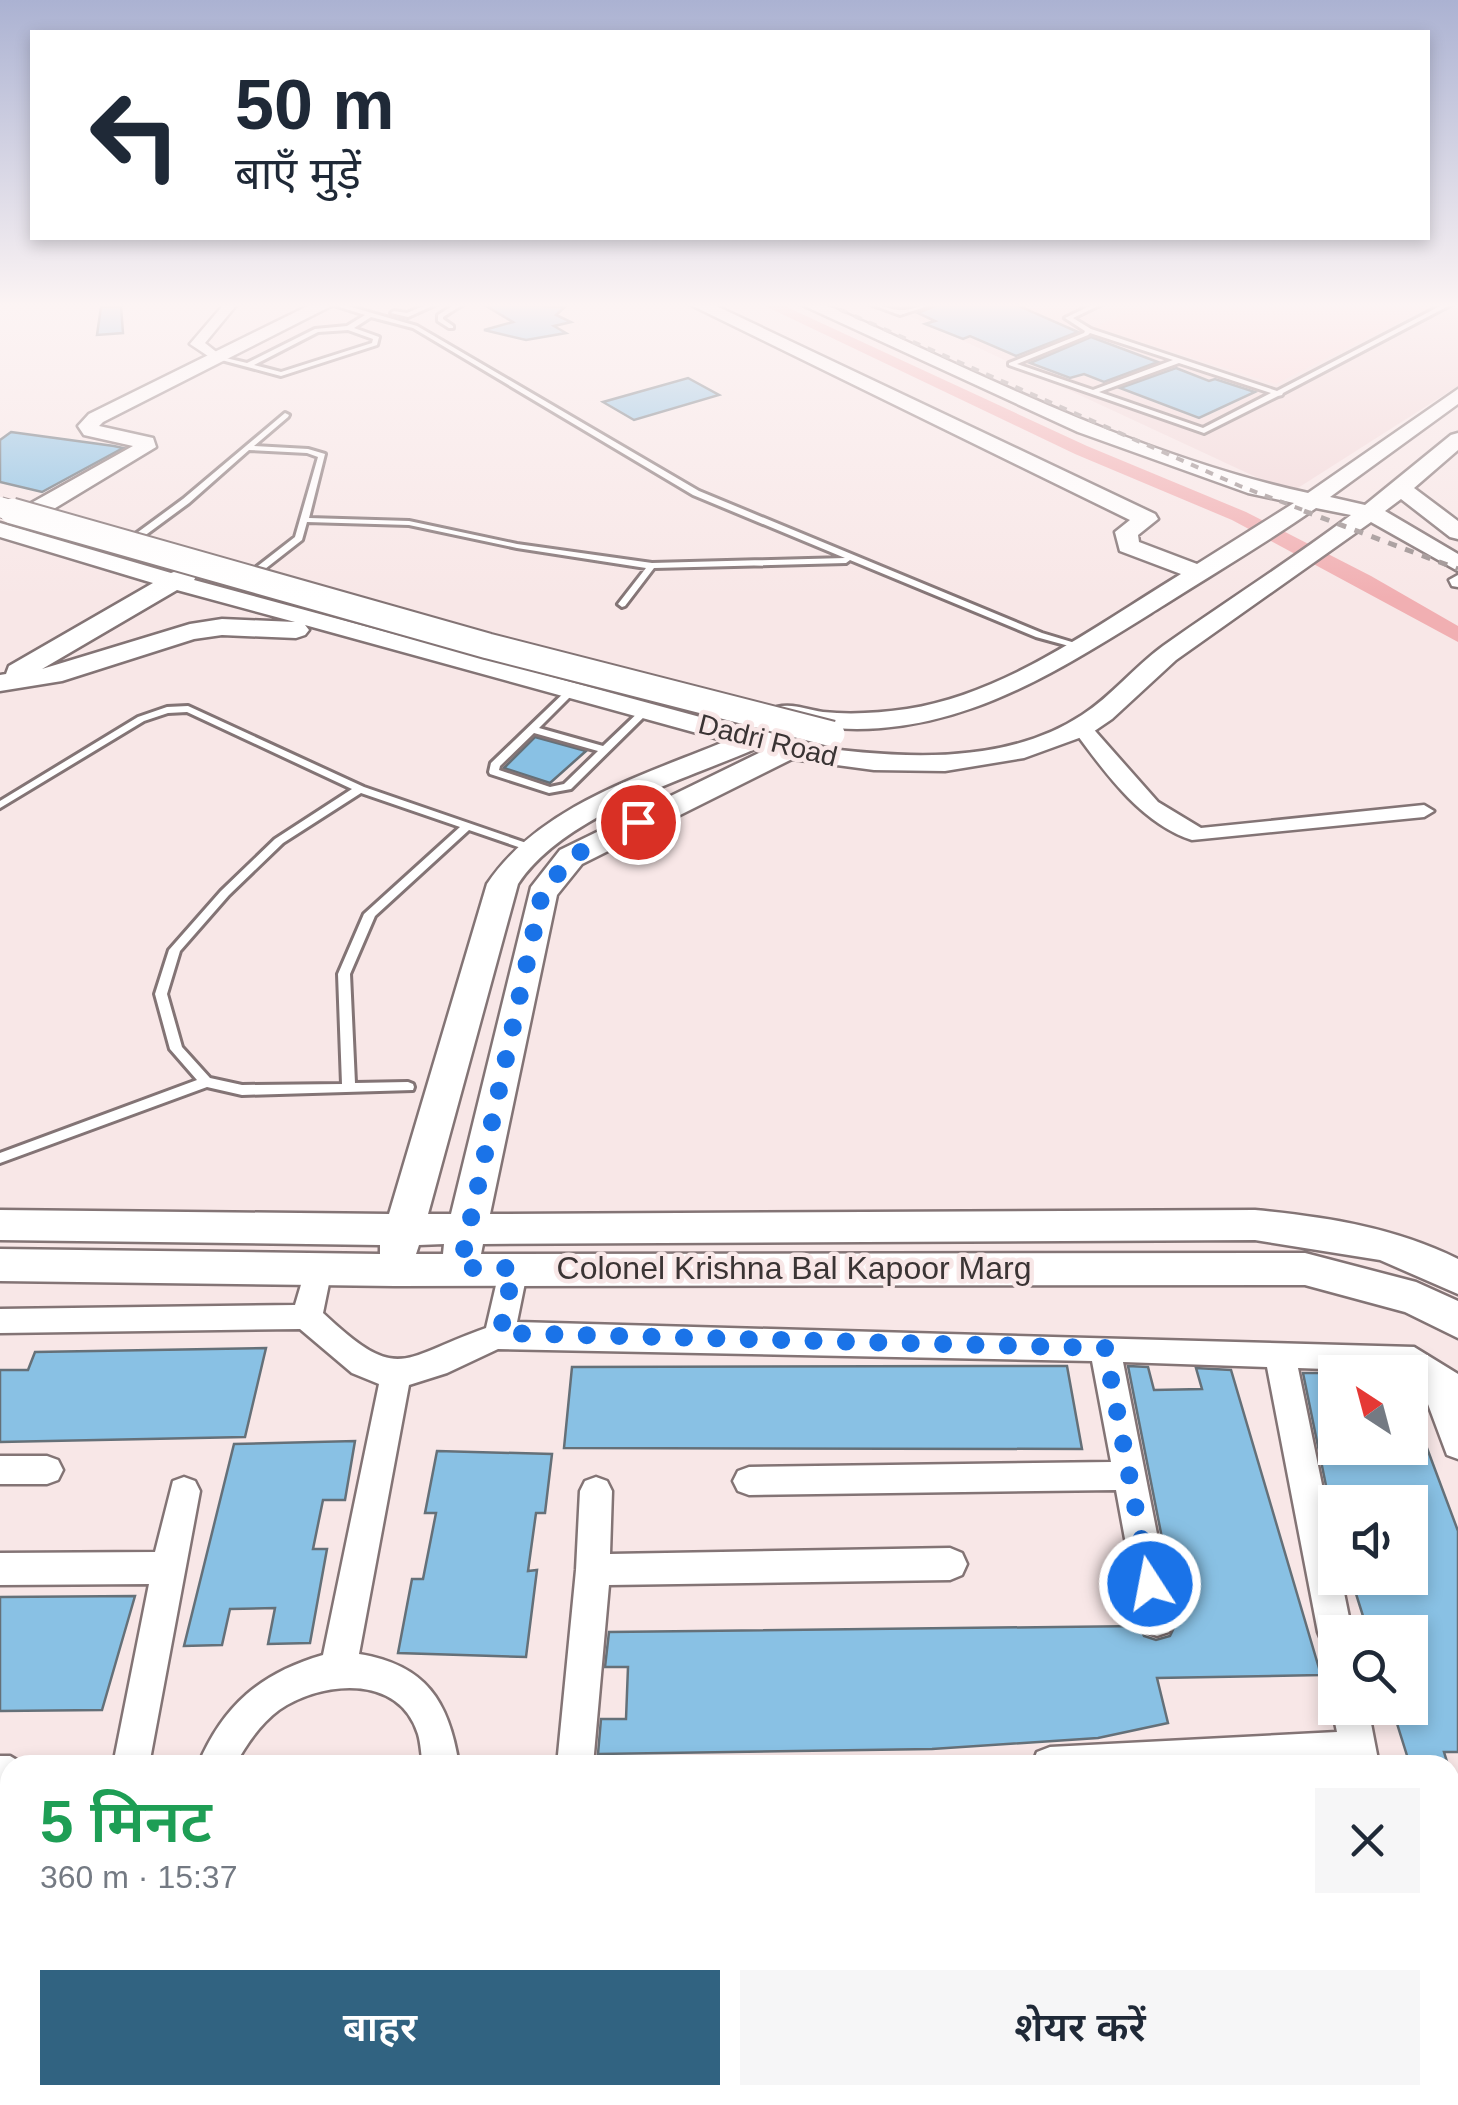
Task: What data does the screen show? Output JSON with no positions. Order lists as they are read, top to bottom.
{
  "streets": {
    "street": ["Dadri Road", "Colonel Krishna Bal Kapoor Marg"]
  },
  "north": "top left",
  "page": {
    "turn": ["50 m", "बाएँ मुड़ें"],
    "heading": ["5 मिनट", "360 m · 15:37"],
    "buttons": ["बाहर", "शेयर करें"]
  }
}
